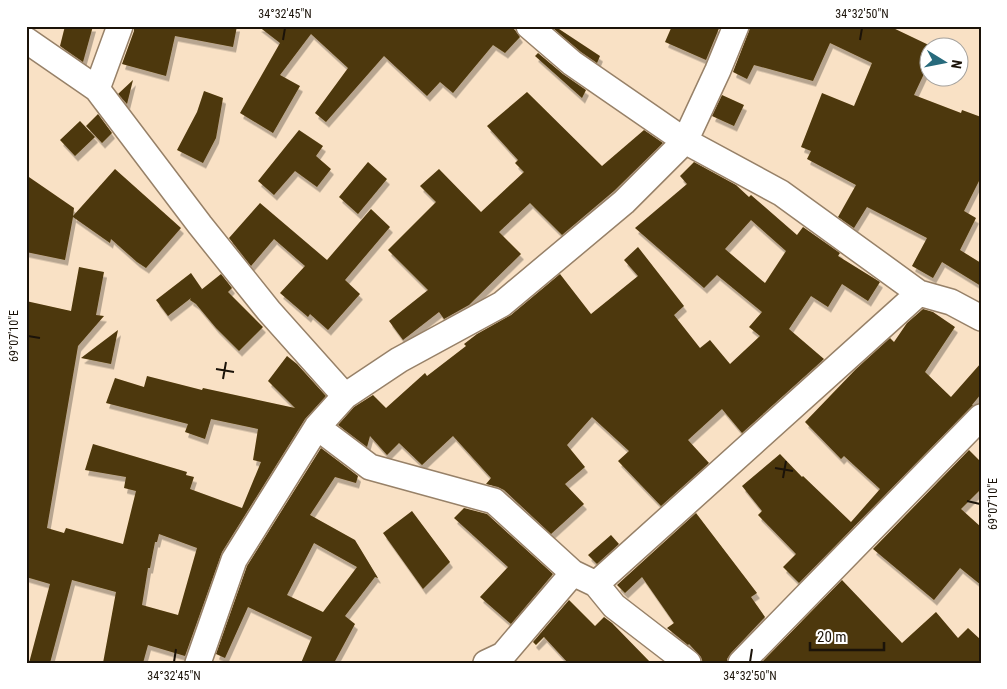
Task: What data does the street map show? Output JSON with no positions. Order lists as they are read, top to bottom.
{
  "scale_bar": "20 m",
  "north": "right",
  "coordinates": ["34°32'45\"N", "34°32'50\"N", "69°07'10\"E"]
}
